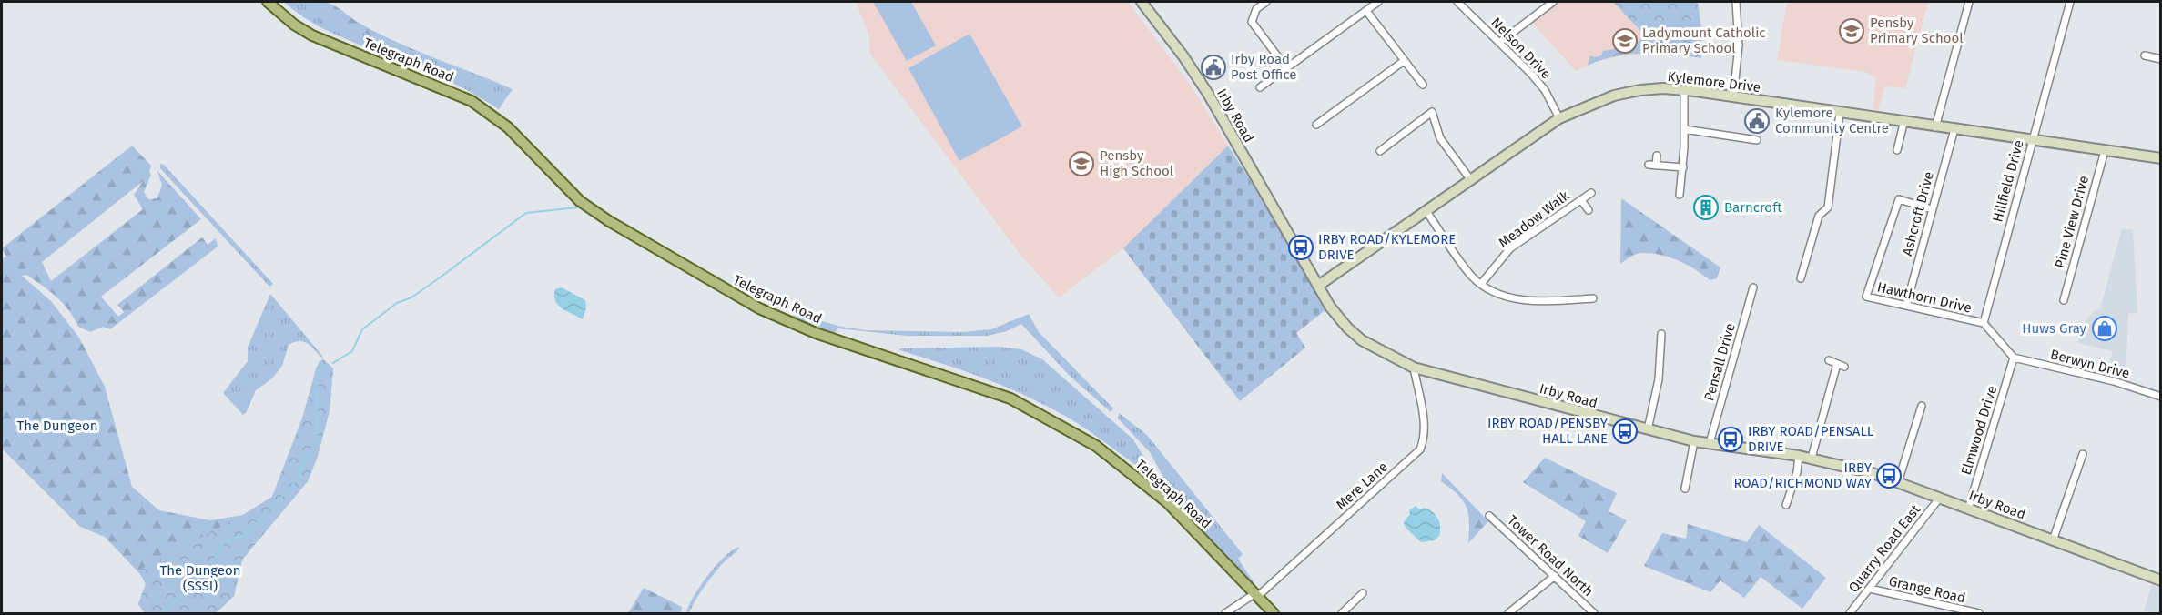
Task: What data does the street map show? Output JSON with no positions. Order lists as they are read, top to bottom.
{
  "streets": {
    "main road": ["Telegraph Road"],
    "street": [
      "Nelson Drive",
      "Kylemore Drive",
      "Irby Road",
      "Hillfield Drive",
      "Ashcroft Drive",
      "Meadow Walk",
      "Pine View Drive",
      "Hawthorn Drive",
      "Pensall Drive",
      "Berwyn Drive",
      "Elmwood Drive",
      "Mere Lane",
      "Quarry Road East",
      "Tower Road North",
      "Grange Road"
    ]
  },
  "crossings": [
    ["Nelson Drive", "Kylemore Drive"],
    ["Telegraph Road", "Mere Lane"],
    ["Kylemore Drive", "Irby Road"],
    ["Kylemore Drive", "Hillfield Drive"],
    ["Kylemore Drive", "Ashcroft Drive"],
    ["Kylemore Drive", "Pine View Drive"],
    ["Irby Road", "Pensall Drive"],
    ["Irby Road", "Elmwood Drive"],
    ["Irby Road", "Mere Lane"],
    ["Irby Road", "Quarry Road East"],
    ["Hillfield Drive", "Hawthorn Drive"],
    ["Ashcroft Drive", "Hawthorn Drive"],
    ["Berwyn Drive", "Elmwood Drive"],
    ["Quarry Road East", "Grange Road"]
  ],
  "parks": ["The Dungeon", "The Dungeon (SSSI)"],
  "places": {
    "school or university": ["Pensby Primary School", "Ladymount Catholic Primary School", "Pensby High School"],
    "public building": ["Irby Road Post Office", "Kylemore Community Centre"],
    "building": ["Barncroft"],
    "bus stop": [
      "IRBY ROAD/KYLEMORE DRIVE",
      "IRBY ROAD/PENSBY HALL LANE",
      "IRBY ROAD/PENSALL DRIVE",
      "IRBY ROAD/RICHMOND WAY"
    ],
    "shop": ["Huws Gray"]
  }
}
